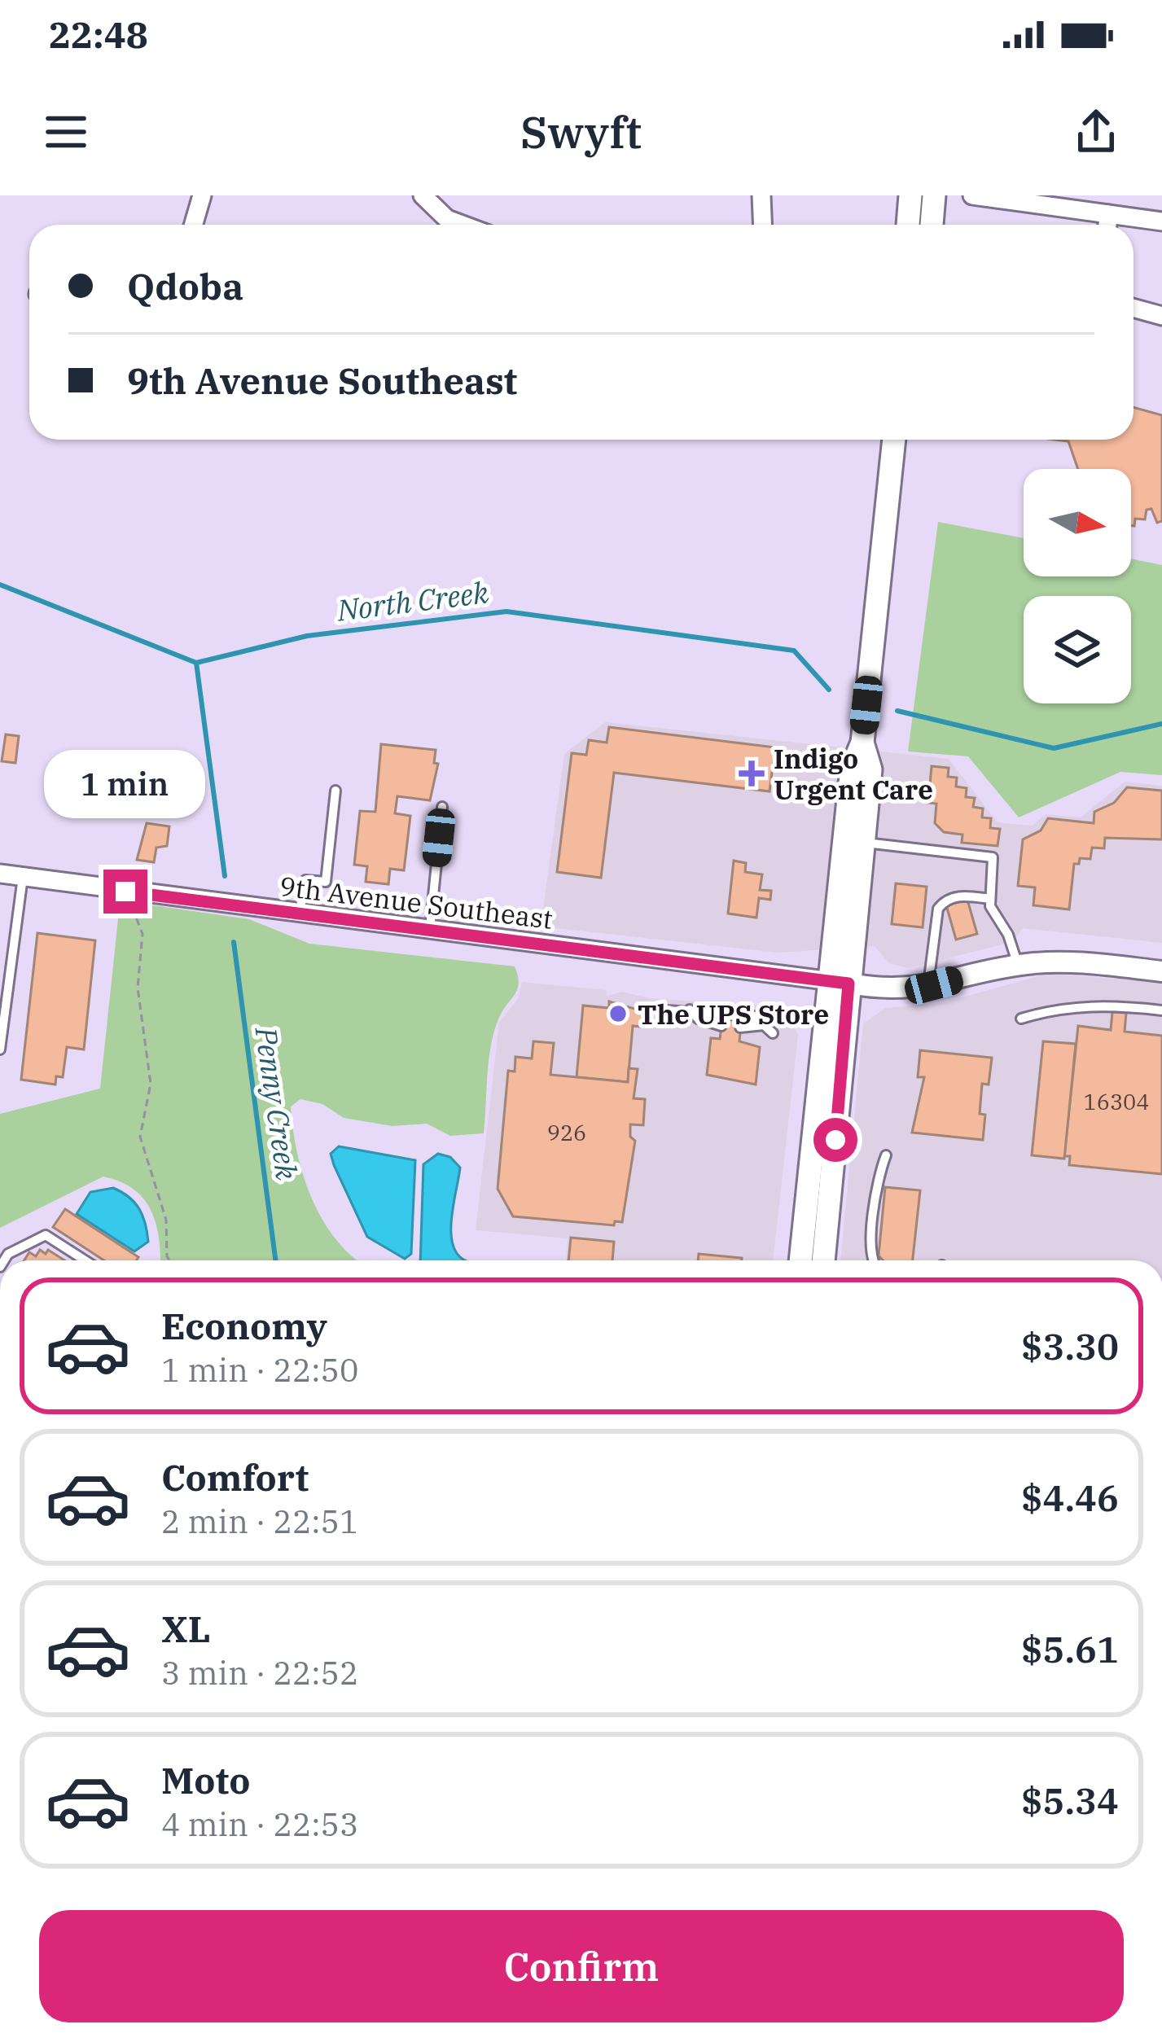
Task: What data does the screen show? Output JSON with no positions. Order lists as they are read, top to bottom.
{
  "streets": {
    "street": ["9th Avenue Southeast"]
  },
  "water": ["North Creek", "Penny Creek"],
  "places": {
    "health": ["Indigo Urgent Care"],
    "other": ["The UPS Store"]
  },
  "house_numbers": ["16304", "926"],
  "north": "right",
  "page": {
    "status": "22:48",
    "header": "Swyft",
    "banner": ["Qdoba", "9th Avenue Southeast"],
    "bubble": "1 min",
    "list": [
      {
        "name": "Economy",
        "note": "1 min · 22:50",
        "value": "$3.30"
      },
      {
        "name": "Comfort",
        "note": "2 min · 22:51",
        "value": "$4.46"
      },
      {
        "name": "XL",
        "note": "3 min · 22:52",
        "value": "$5.61"
      },
      {
        "name": "Moto",
        "note": "4 min · 22:53",
        "value": "$5.34"
      }
    ],
    "buttons": "Confirm"
  }
}
